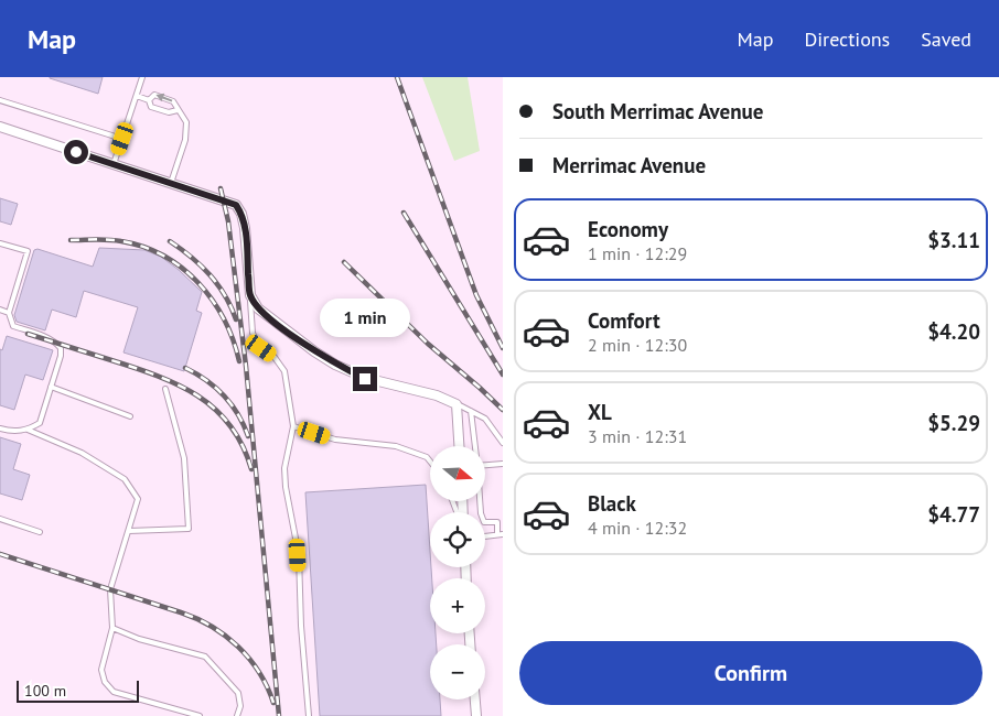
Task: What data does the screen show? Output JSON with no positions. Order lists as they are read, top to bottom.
{
  "scale_bar": "100 m",
  "north": "right",
  "page": {
    "header": "Map",
    "nav": ["Map", "Directions", "Saved"],
    "banner": ["South Merrimac Avenue", "Merrimac Avenue"],
    "list": [
      {
        "name": "Economy",
        "note": "1 min · 12:29",
        "value": "$3.11"
      },
      {
        "name": "Comfort",
        "note": "2 min · 12:30",
        "value": "$4.20"
      },
      {
        "name": "XL",
        "note": "3 min · 12:31",
        "value": "$5.29"
      },
      {
        "name": "Black",
        "note": "4 min · 12:32",
        "value": "$4.77"
      }
    ],
    "bubble": "1 min",
    "map_buttons": ["+", "−"],
    "buttons": "Confirm",
    "scale": "100 m"
  }
}
